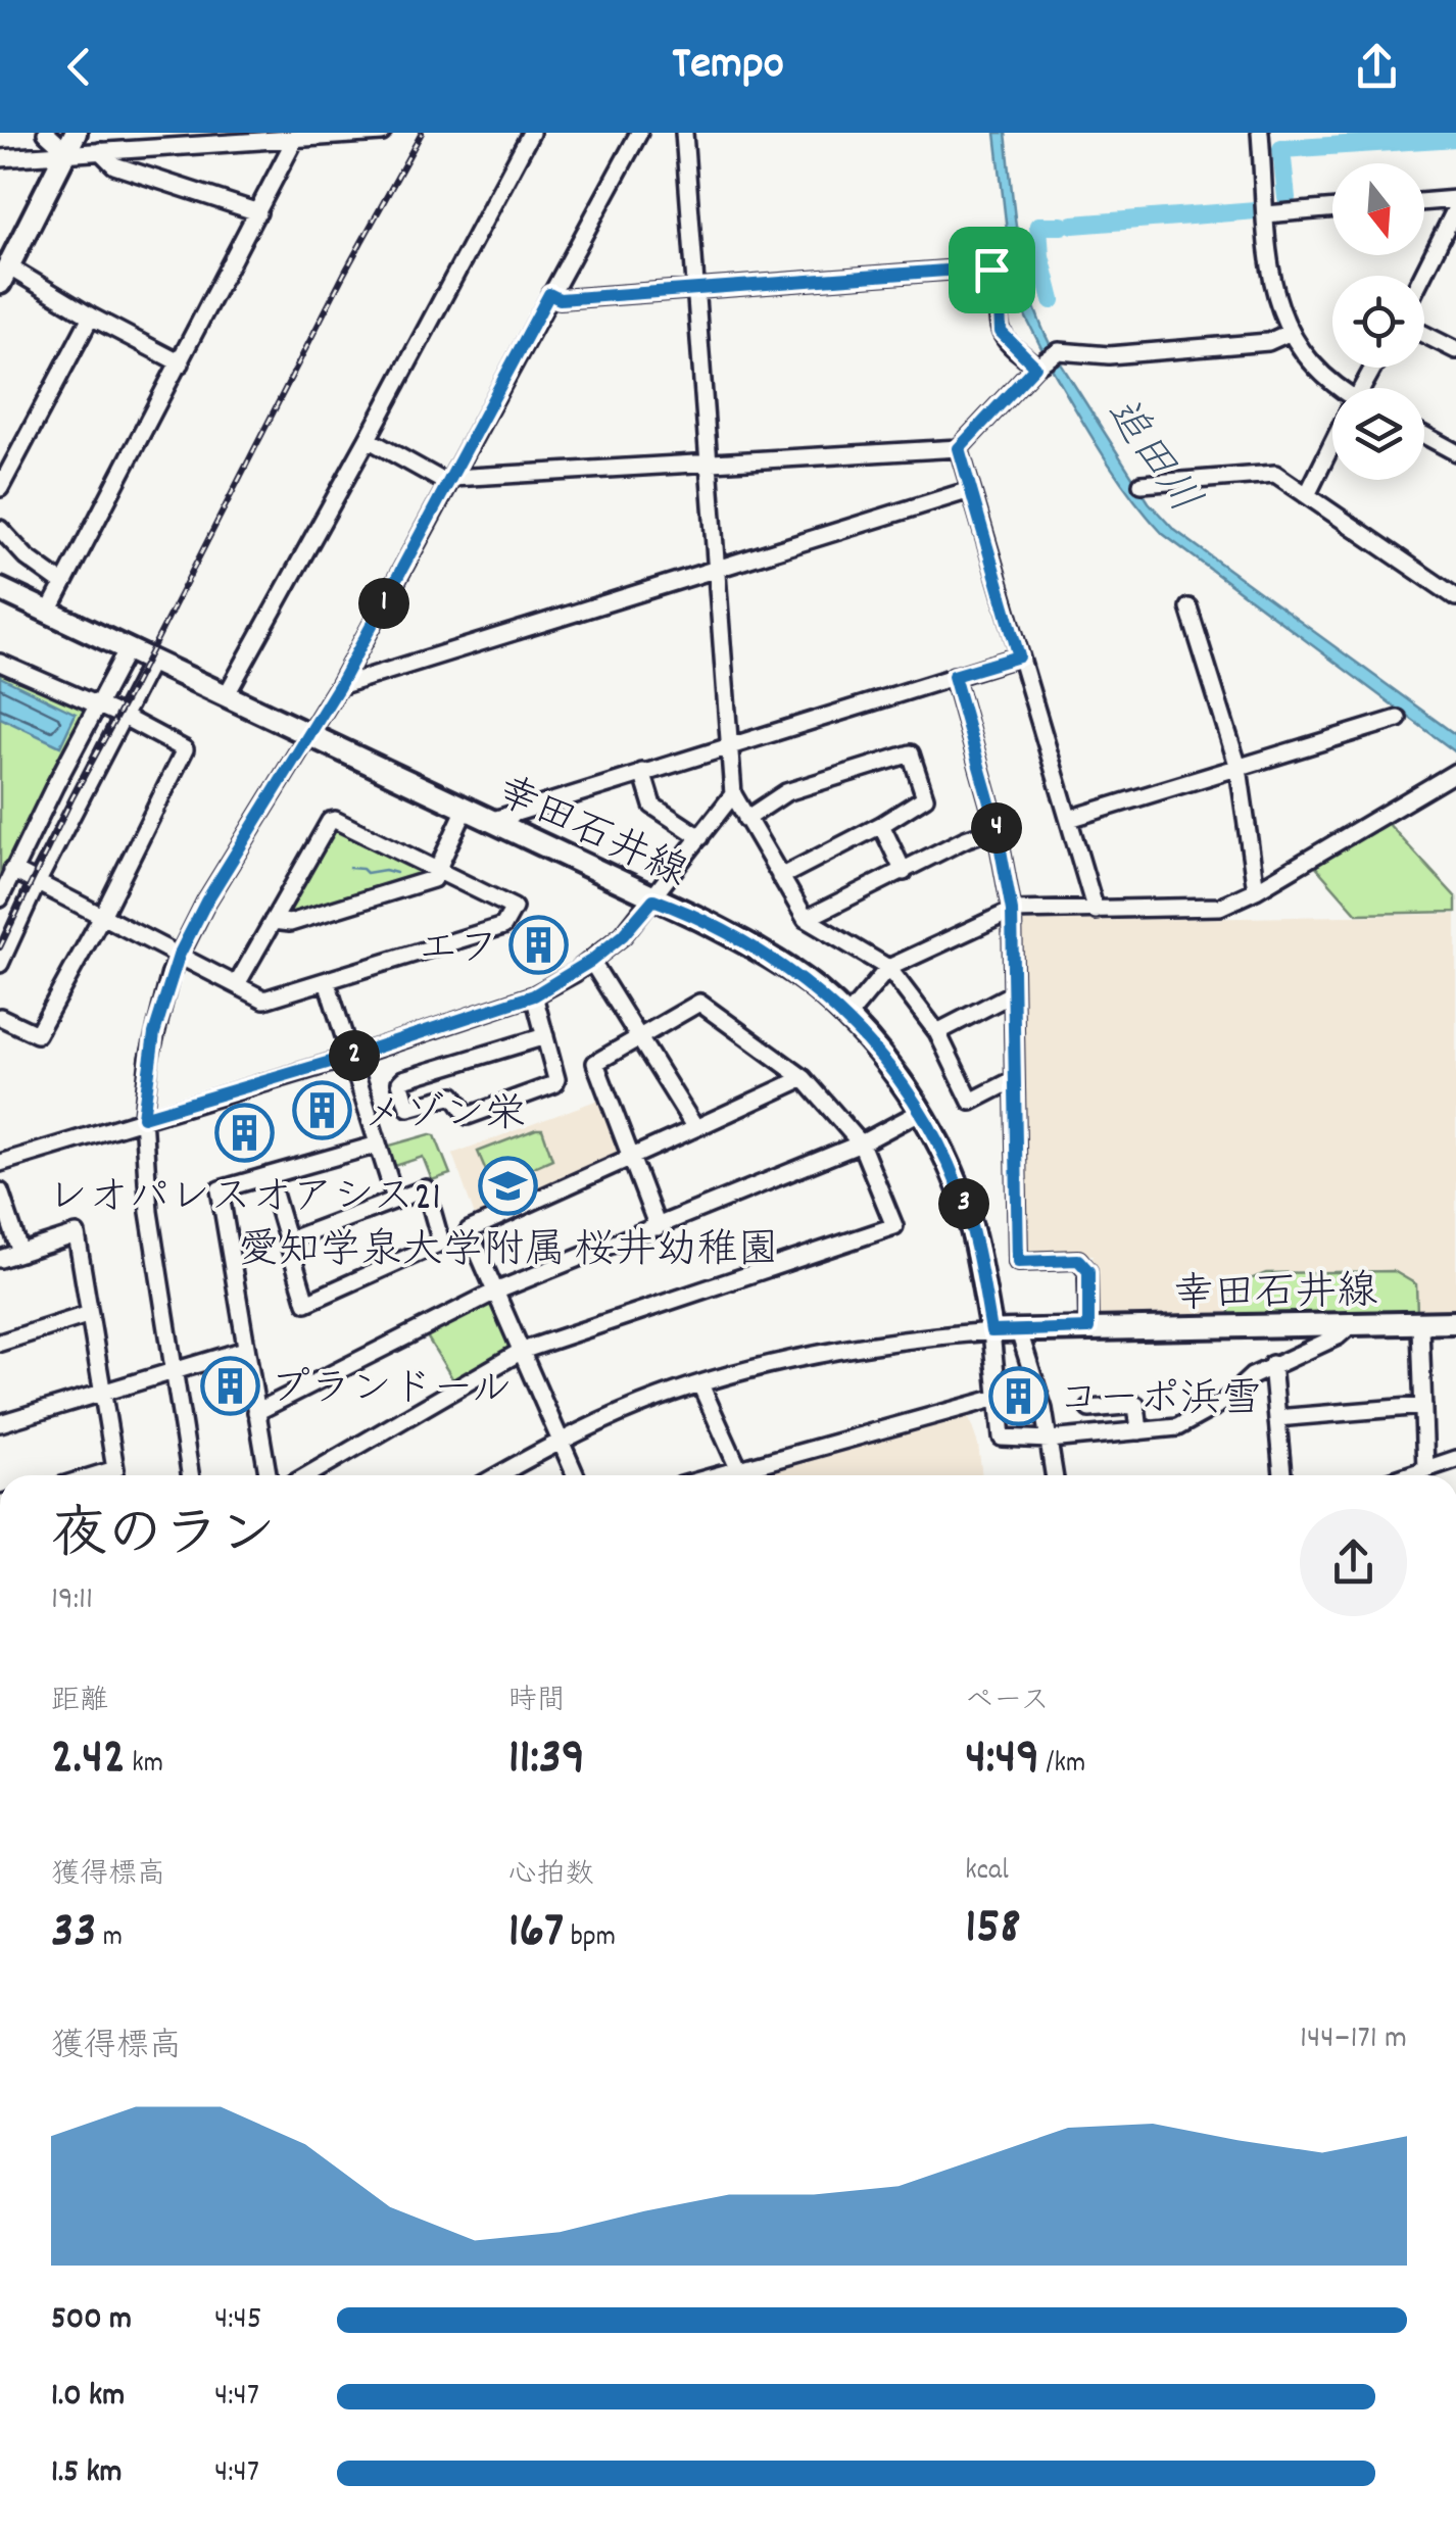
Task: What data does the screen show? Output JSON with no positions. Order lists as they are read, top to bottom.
{
  "streets": {
    "main road": ["幸田石井線"]
  },
  "water": ["追田川"],
  "places": {
    "building": [
      "エフ",
      "メゾン栄",
      "レオパレスオアシス21",
      "プランドール",
      "コーポ浜雪"
    ],
    "school or university": ["愛知学泉大学附属 桜井幼稚園"]
  },
  "north": "bottom",
  "page": {
    "header": "Tempo",
    "pins": [
      "1",
      "4",
      "2",
      "3"
    ],
    "heading": ["夜のラン", "19:11"],
    "stats": [
      ["距離", "2.42 km"],
      ["時間", "11:39"],
      ["ペース", "4:49 /km"],
      ["獲得標高", "33 m"],
      ["心拍数", "167 bpm"],
      ["kcal", "158"]
    ],
    "chart": ["獲得標高", "144–171 m"],
    "list": [
      {
        "name": "500 m",
        "note": "4:45"
      },
      {
        "name": "1.0 km",
        "note": "4:47"
      },
      {
        "name": "1.5 km",
        "note": "4:47"
      }
    ]
  }
}
